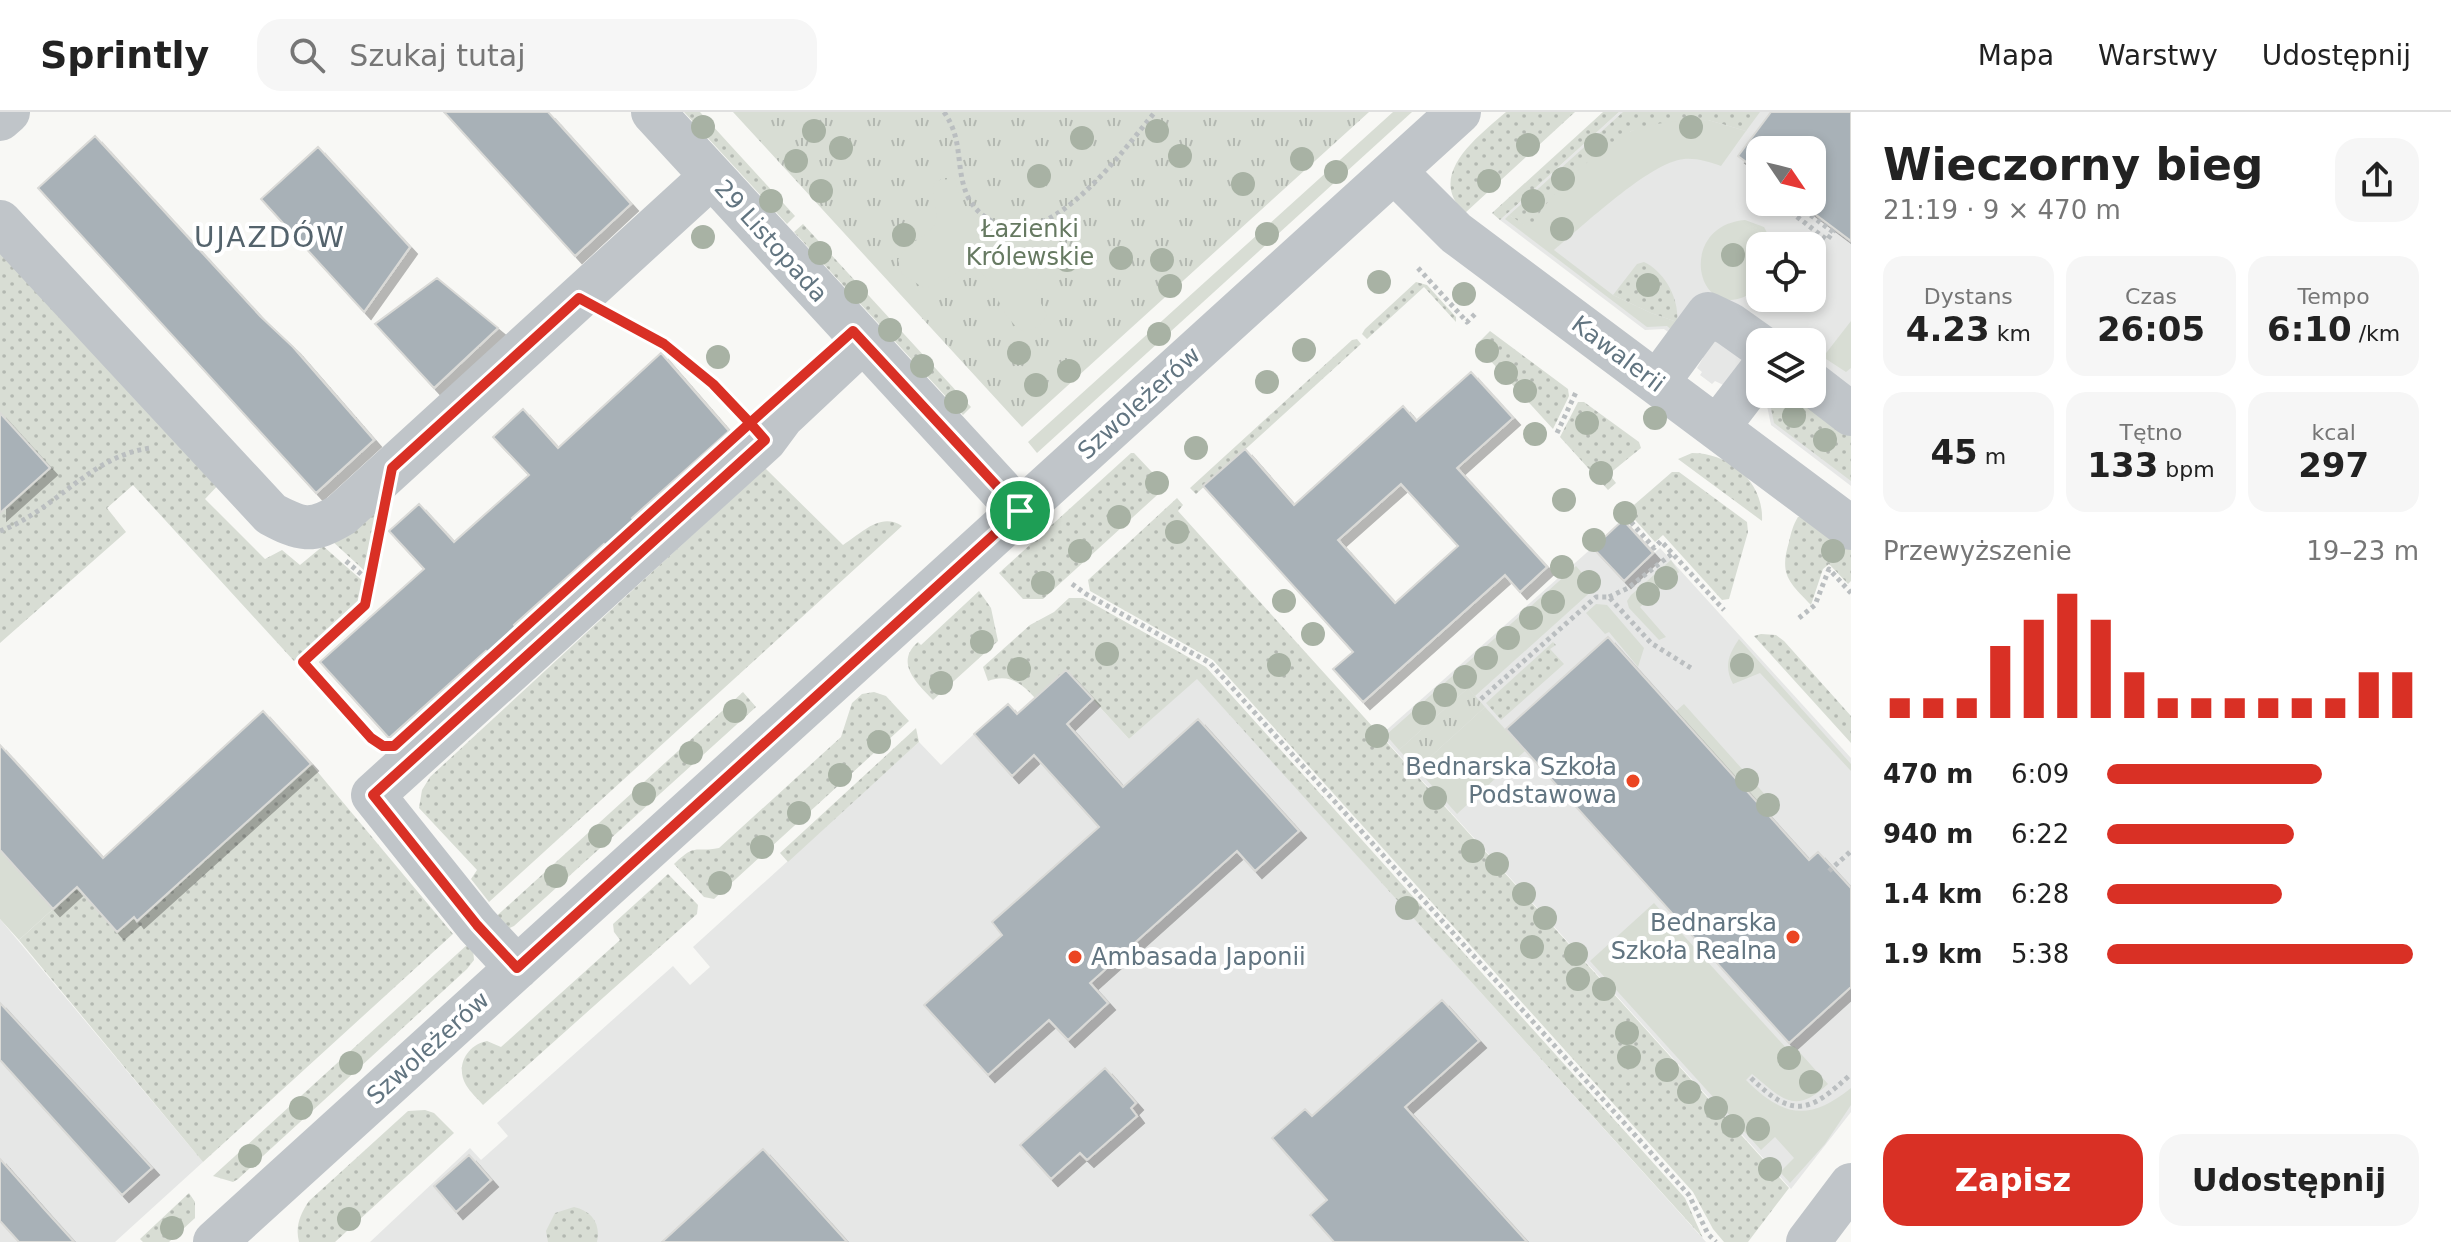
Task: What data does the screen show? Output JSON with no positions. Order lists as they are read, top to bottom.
{
  "streets": {
    "street": ["29 Listopada", "Kawalerii", "Szwoleżerów"]
  },
  "crossings": [
    ["29 Listopada", "Szwoleżerów"],
    ["Kawalerii", "Szwoleżerów"]
  ],
  "districts": ["UJAZDÓW"],
  "parks": ["Łazienki Królewskie"],
  "places": ["Bednarska Szkoła Podstawowa", "Bednarska Szkoła Realna", "Ambasada Japonii"],
  "north": "bottom right",
  "page": {
    "header": "Sprintly",
    "search": "Szukaj tutaj",
    "nav": ["Mapa", "Warstwy", "Udostępnij"],
    "heading": ["Wieczorny bieg", "21:19 · 9 × 470 m"],
    "stats": [
      ["Dystans", "4.23 km"],
      ["Czas", "26:05"],
      ["Tempo", "6:10 /km"],
      ["45 m"],
      ["Tętno", "133 bpm"],
      ["kcal", "297"]
    ],
    "chart": ["Przewyższenie", "19–23 m"],
    "list": [
      {
        "name": "470 m",
        "note": "6:09"
      },
      {
        "name": "940 m",
        "note": "6:22"
      },
      {
        "name": "1.4 km",
        "note": "6:28"
      },
      {
        "name": "1.9 km",
        "note": "5:38"
      }
    ],
    "buttons": ["Zapisz", "Udostępnij"]
  }
}
